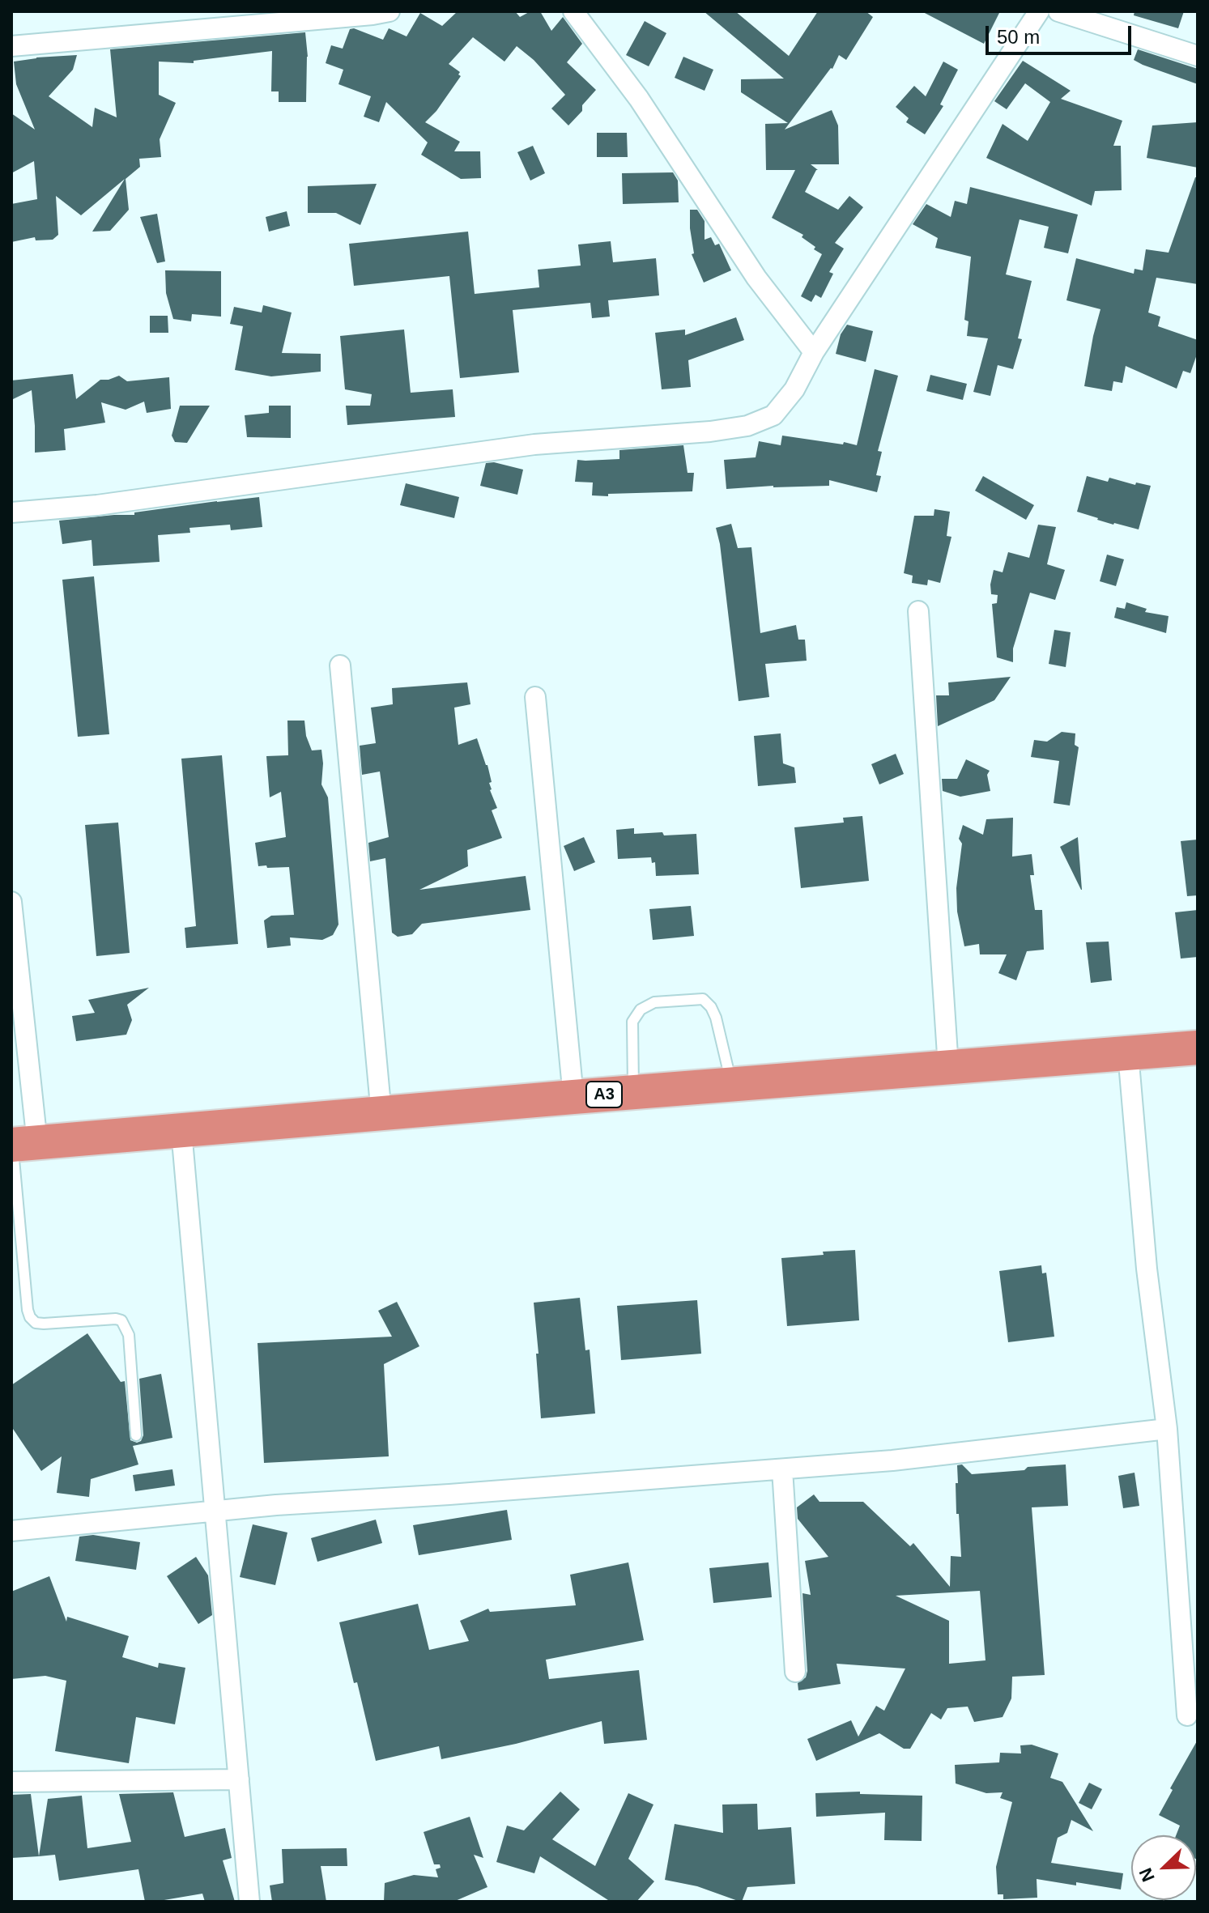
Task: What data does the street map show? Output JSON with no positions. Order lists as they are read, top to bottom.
{
  "streets": {
    "highway": ["A3"]
  },
  "scale_bar": "50 m",
  "north": "bottom left"
}
